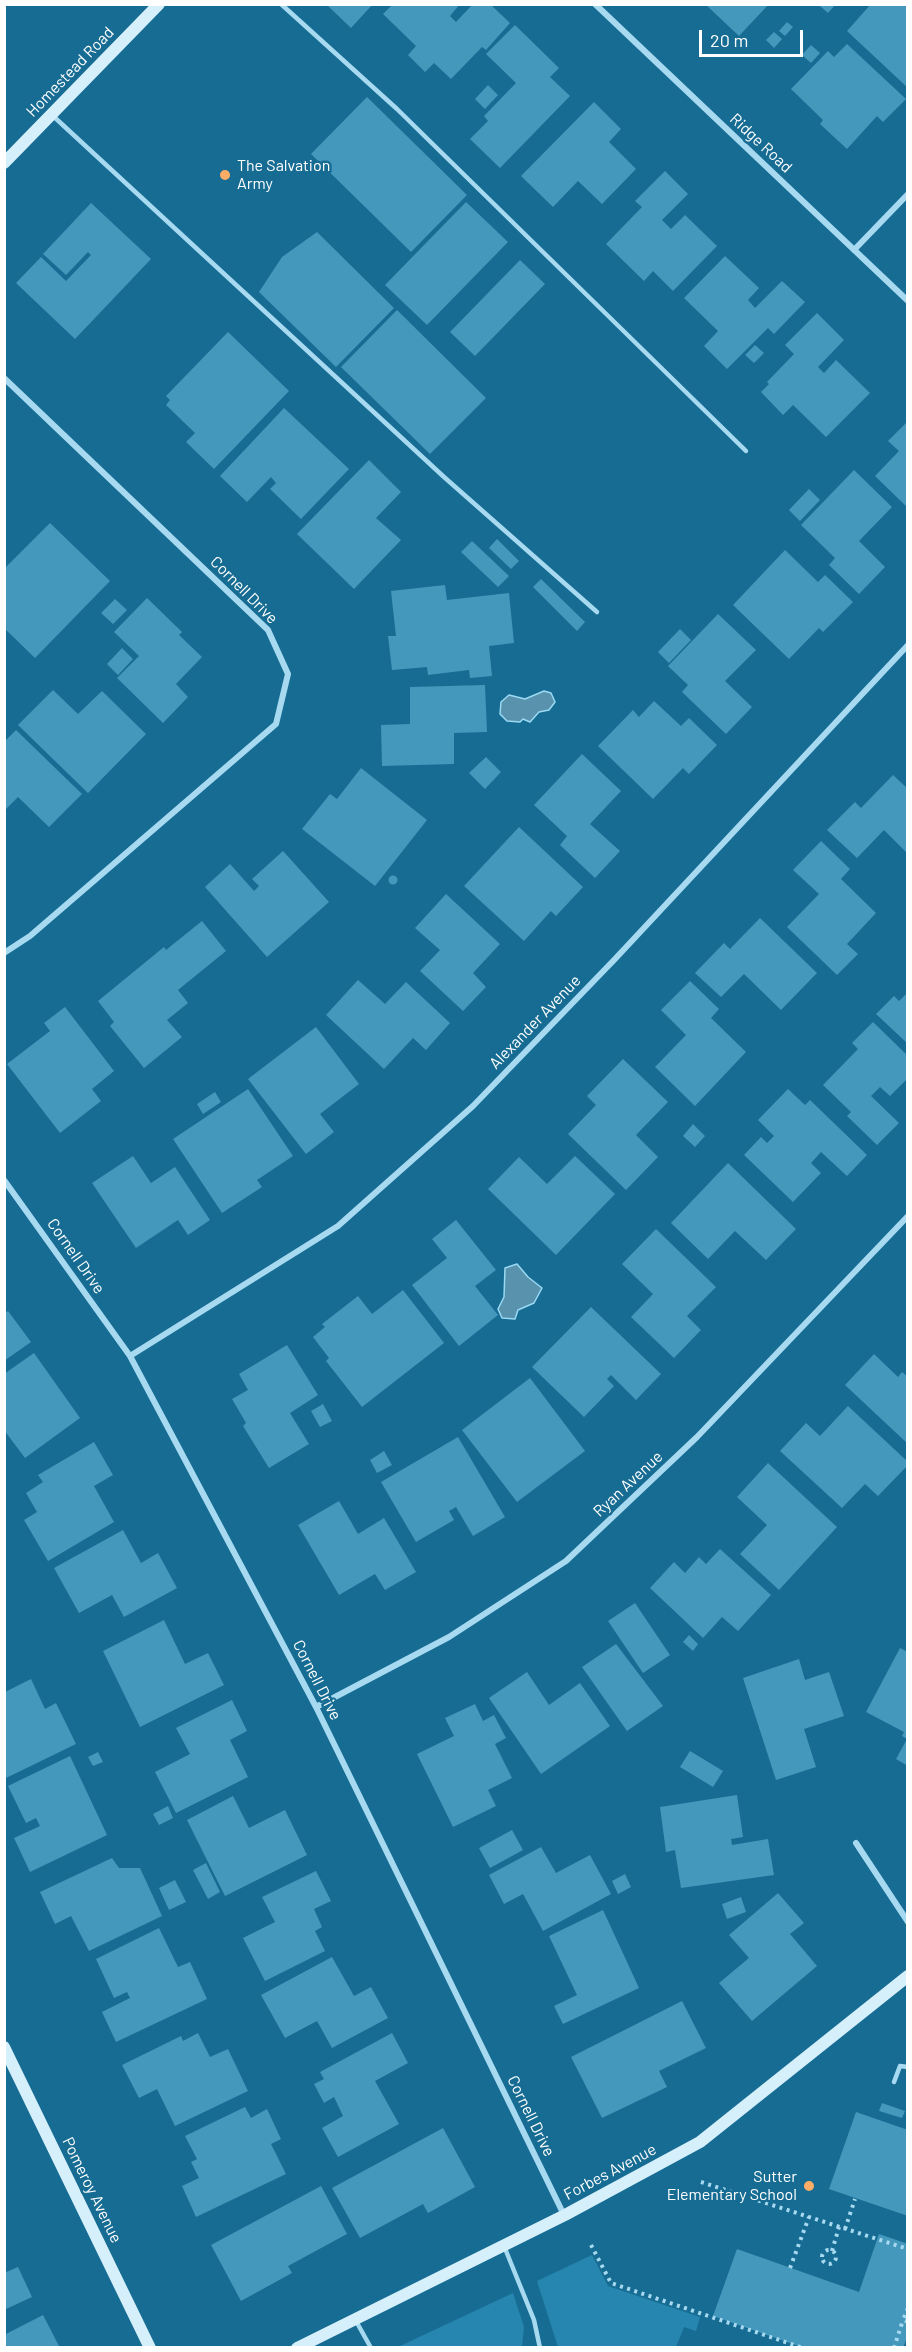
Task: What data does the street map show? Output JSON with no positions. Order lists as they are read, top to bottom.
{
  "streets": {
    "street": [
      "Homestead Road",
      "Ridge Road",
      "Cornell Drive",
      "Alexander Avenue",
      "Ryan Avenue",
      "Forbes Avenue",
      "Pomeroy Avenue"
    ]
  },
  "crossings": [
    ["Cornell Drive", "Alexander Avenue"],
    ["Cornell Drive", "Ryan Avenue"],
    ["Cornell Drive", "Forbes Avenue"]
  ],
  "places": ["The Salvation Army", "Sutter Elementary School"],
  "scale_bar": "20 m"
}
